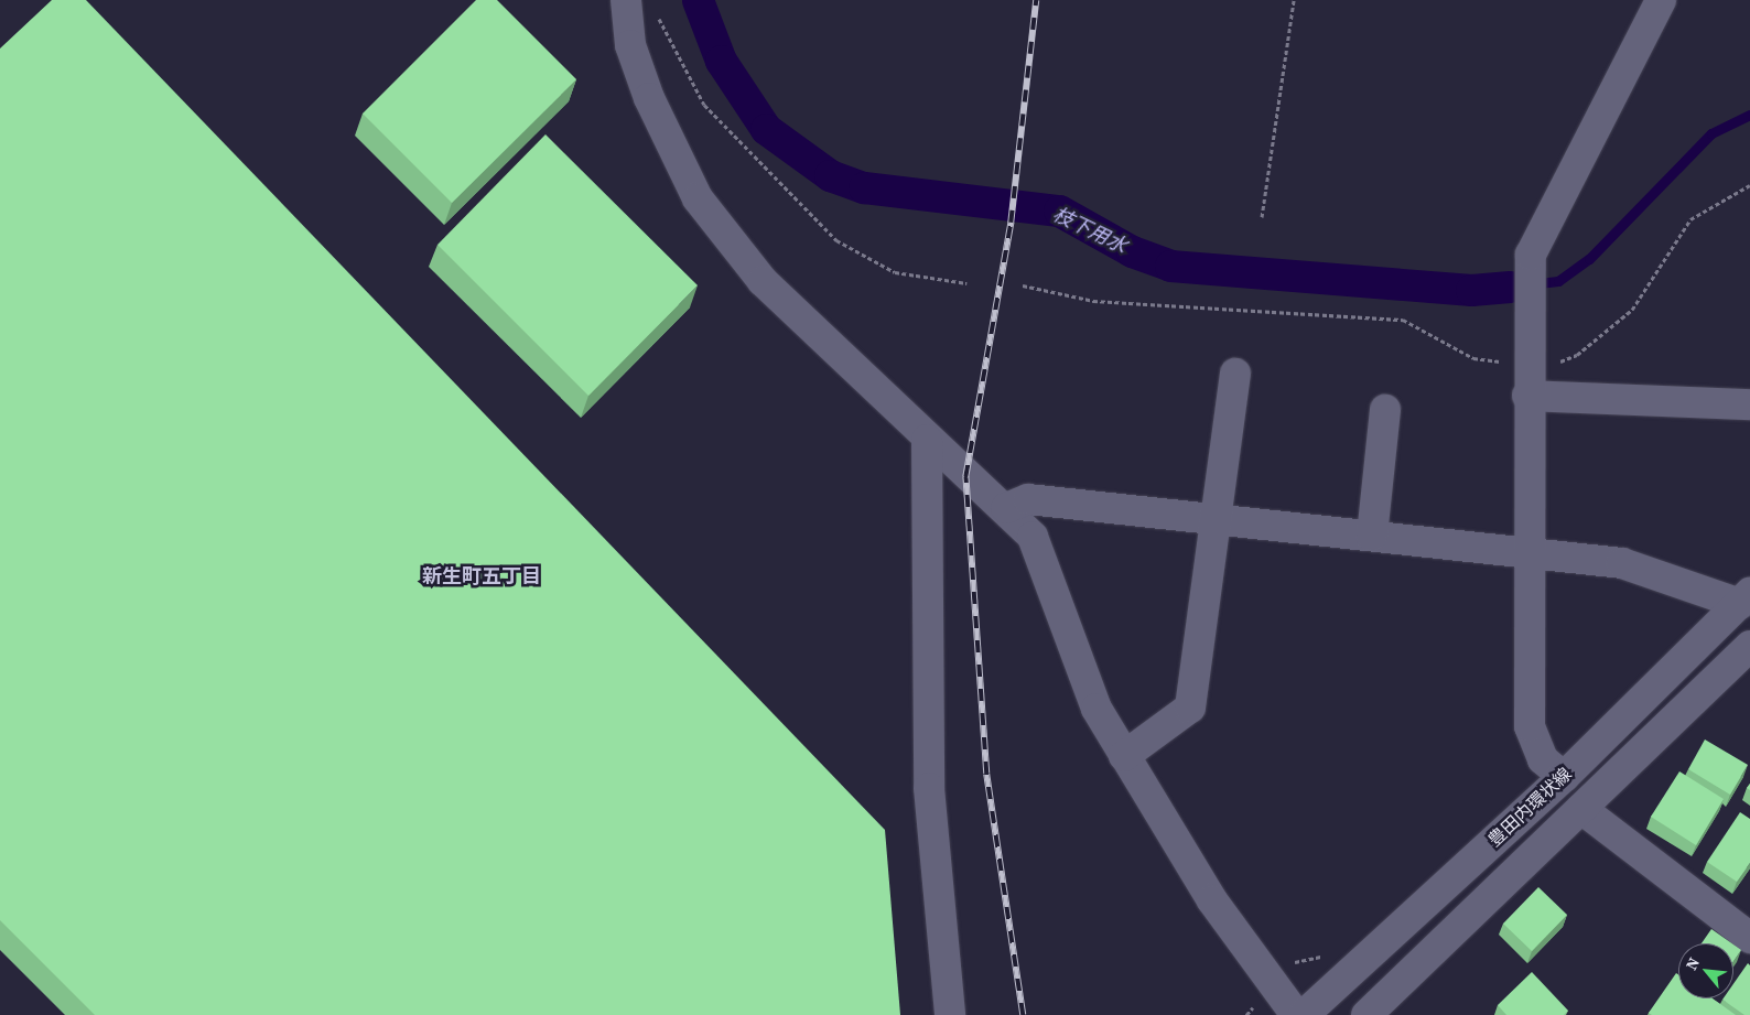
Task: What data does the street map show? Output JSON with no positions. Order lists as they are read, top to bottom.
{
  "streets": {
    "street": ["豊田内環状線"]
  },
  "districts": ["新生町五丁目"],
  "water": ["枝下用水"],
  "north": "top left"
}
